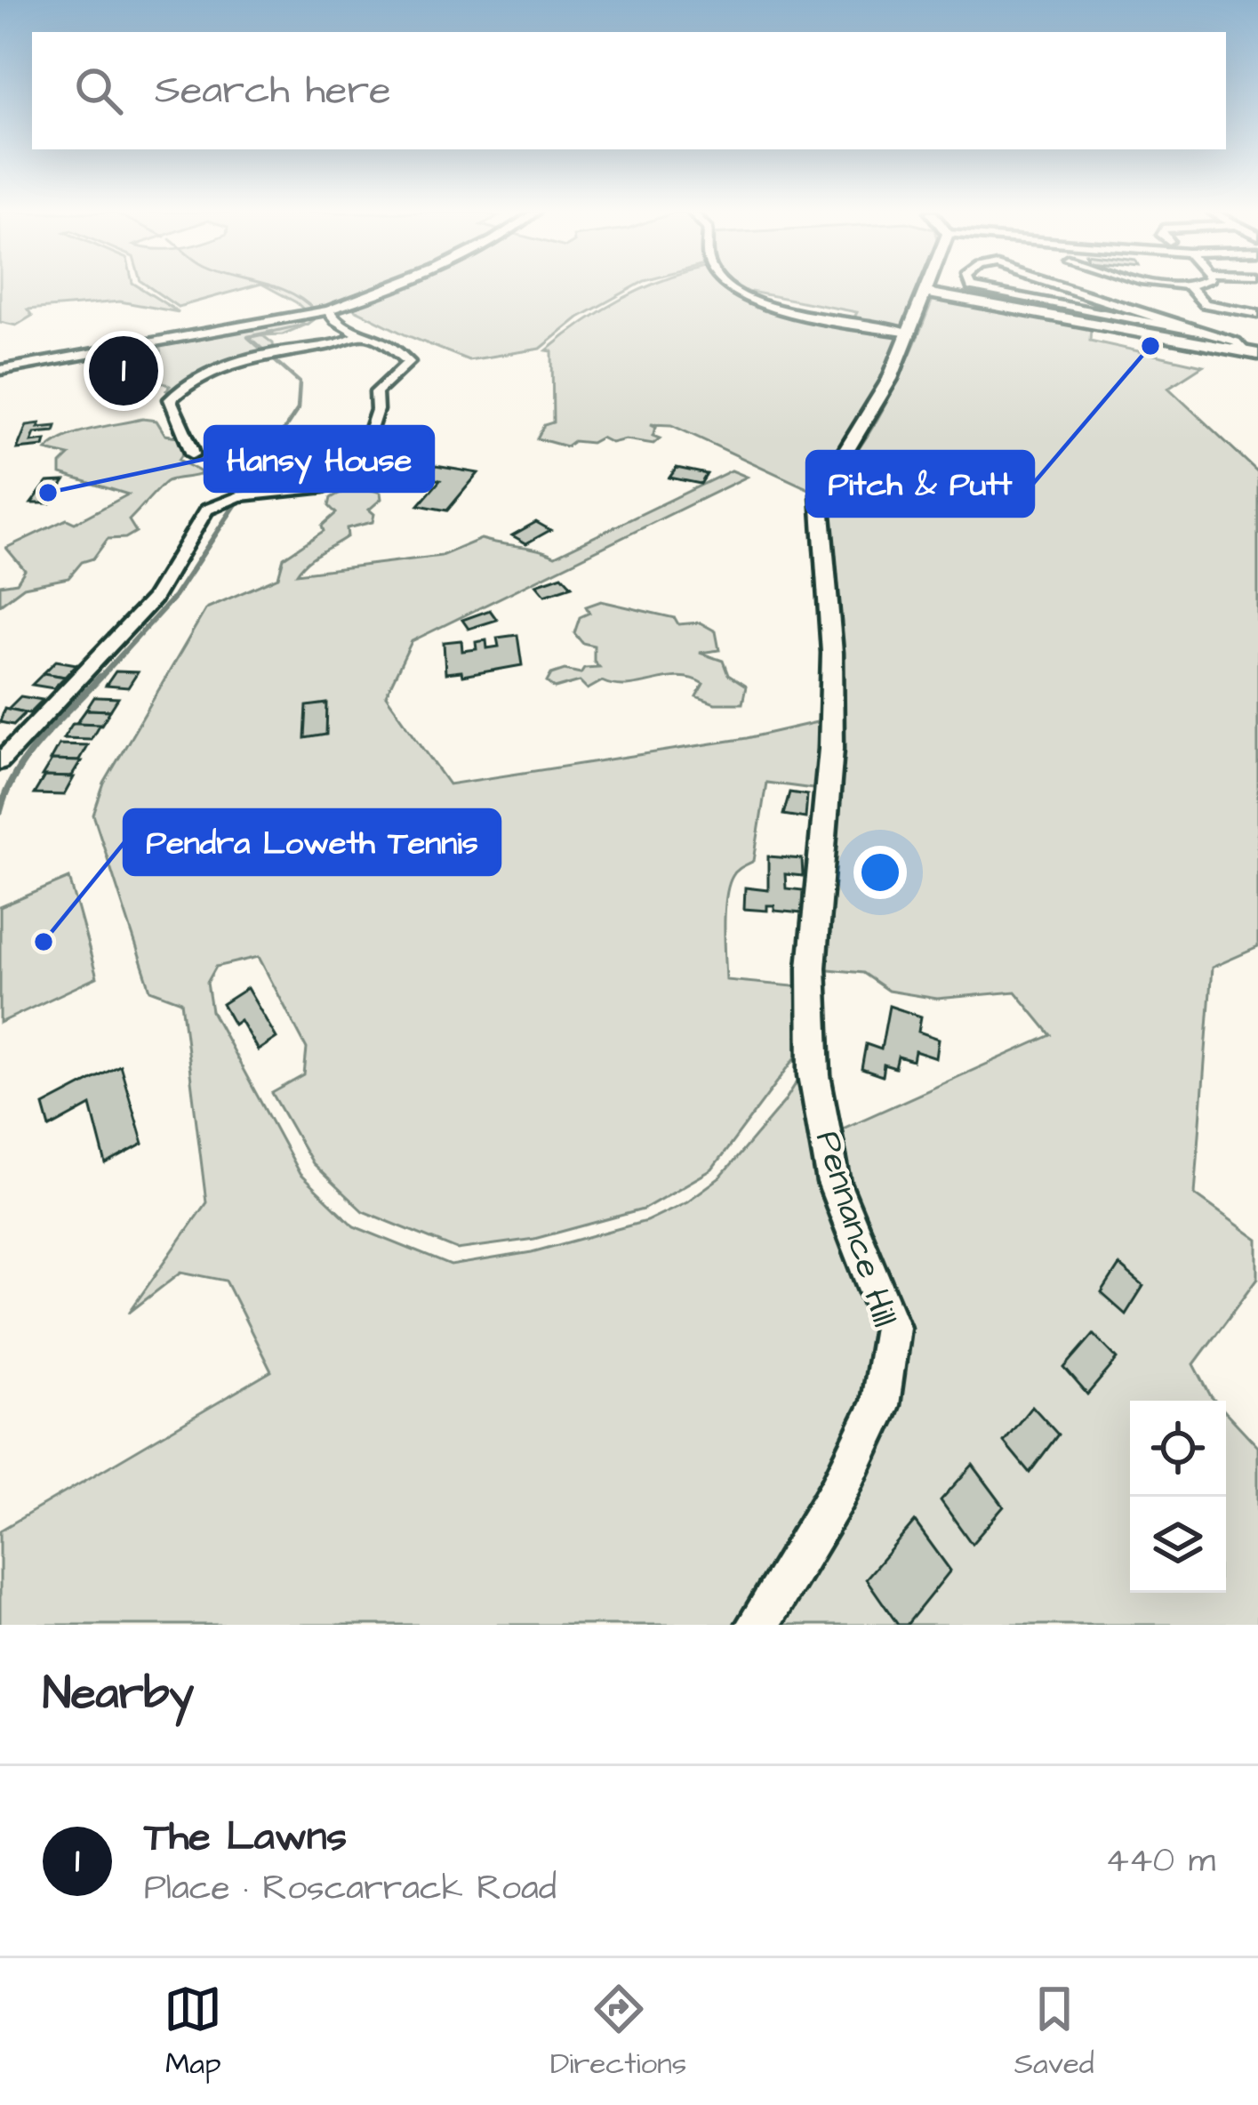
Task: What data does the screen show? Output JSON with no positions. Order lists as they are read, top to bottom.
{
  "streets": {
    "street": ["Pennance Hill"]
  },
  "places": ["Pitch & Putt", "Hansy House", "Pendra Loweth Tennis"],
  "page": {
    "search": "Search here",
    "pins": "1",
    "heading": "Nearby",
    "list": [
      {
        "mark": "1",
        "name": "The Lawns",
        "note": "Place · Roscarrack Road",
        "value": "440 m"
      }
    ],
    "nav": ["Map", "Directions", "Saved"]
  }
}
